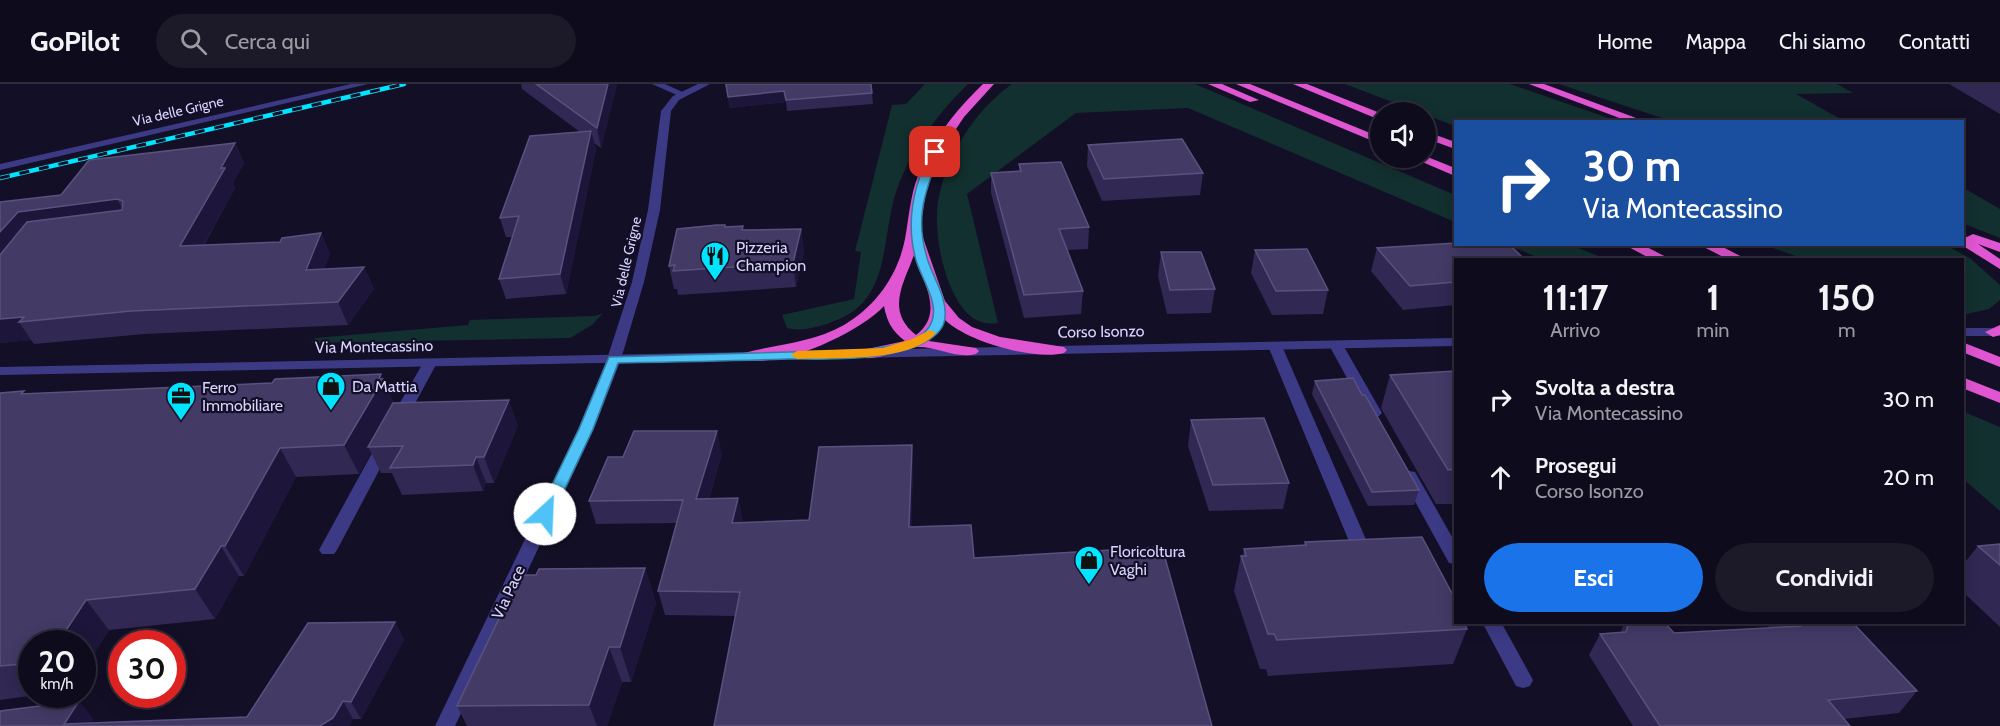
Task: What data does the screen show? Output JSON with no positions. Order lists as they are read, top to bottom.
{
  "streets": {
    "street": [
      "Via delle Grigne",
      "Corso Isonzo",
      "Via Montecassino",
      "Via Pace"
    ]
  },
  "crossings": [
    ["Via delle Grigne", "Via Montecassino"],
    ["Via delle Grigne", "Via Pace"],
    ["Corso Isonzo", "Via Montecassino"],
    ["Via Montecassino", "Via Pace"]
  ],
  "places": {
    "restaurant": ["Pizzeria Champion"],
    "shop": ["Da Mattia", "Floricoltura Vaghi"],
    "office": ["Ferro Immobiliare"]
  },
  "page": {
    "header": "GoPilot",
    "search": "Cerca qui",
    "nav": [
      "Home",
      "Mappa",
      "Chi siamo",
      "Contatti"
    ],
    "turn": ["30 m", "Via Montecassino"],
    "eta": [
      "11:17",
      "Arrivo",
      "1",
      "min",
      "150",
      "m"
    ],
    "list": [
      {
        "name": "Svolta a destra",
        "note": "Via Montecassino",
        "value": "30 m"
      },
      {
        "name": "Prosegui",
        "note": "Corso Isonzo",
        "value": "20 m"
      }
    ],
    "buttons": ["Esci", "Condividi"],
    "speed": "20 km/h",
    "limit": "30"
  }
}
